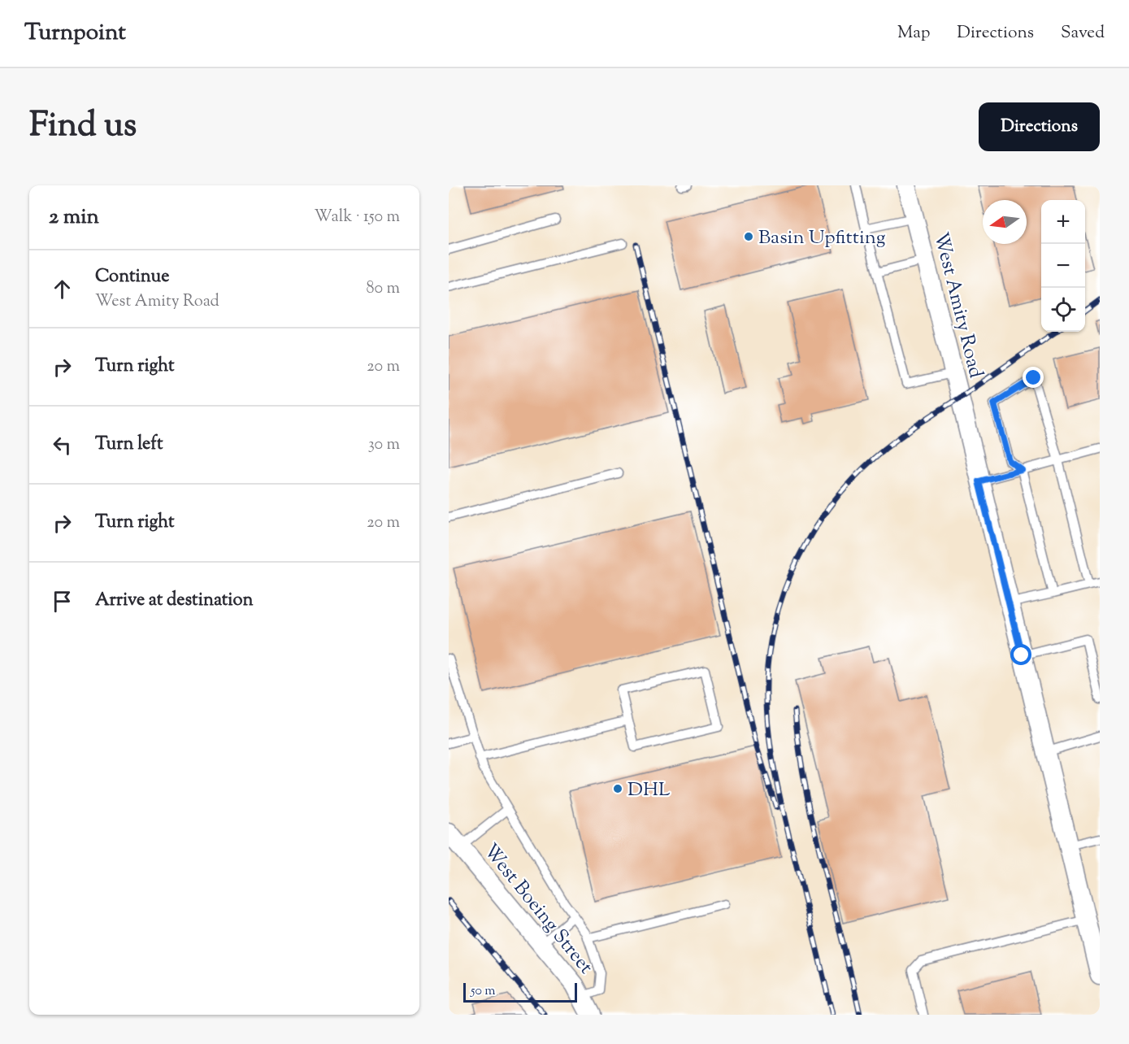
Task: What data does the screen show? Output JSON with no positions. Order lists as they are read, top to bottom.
{
  "streets": {
    "street": ["West Amity Road", "West Boeing Street"]
  },
  "places": ["Basin Upfitting", "DHL"],
  "scale_bar": "50 m",
  "north": "left",
  "page": {
    "header": "Turnpoint",
    "nav": ["Map", "Directions", "Saved"],
    "title": "Find us",
    "buttons": "Directions",
    "heading": ["2 min", "Walk · 150 m"],
    "map_buttons": ["+", "−"],
    "list": [
      ["Continue", "West Amity Road", "80 m"],
      ["Turn right", "20 m"],
      ["Turn left", "30 m"],
      ["Turn right", "20 m"],
      "Arrive at destination"
    ],
    "scale": "50 m"
  }
}
